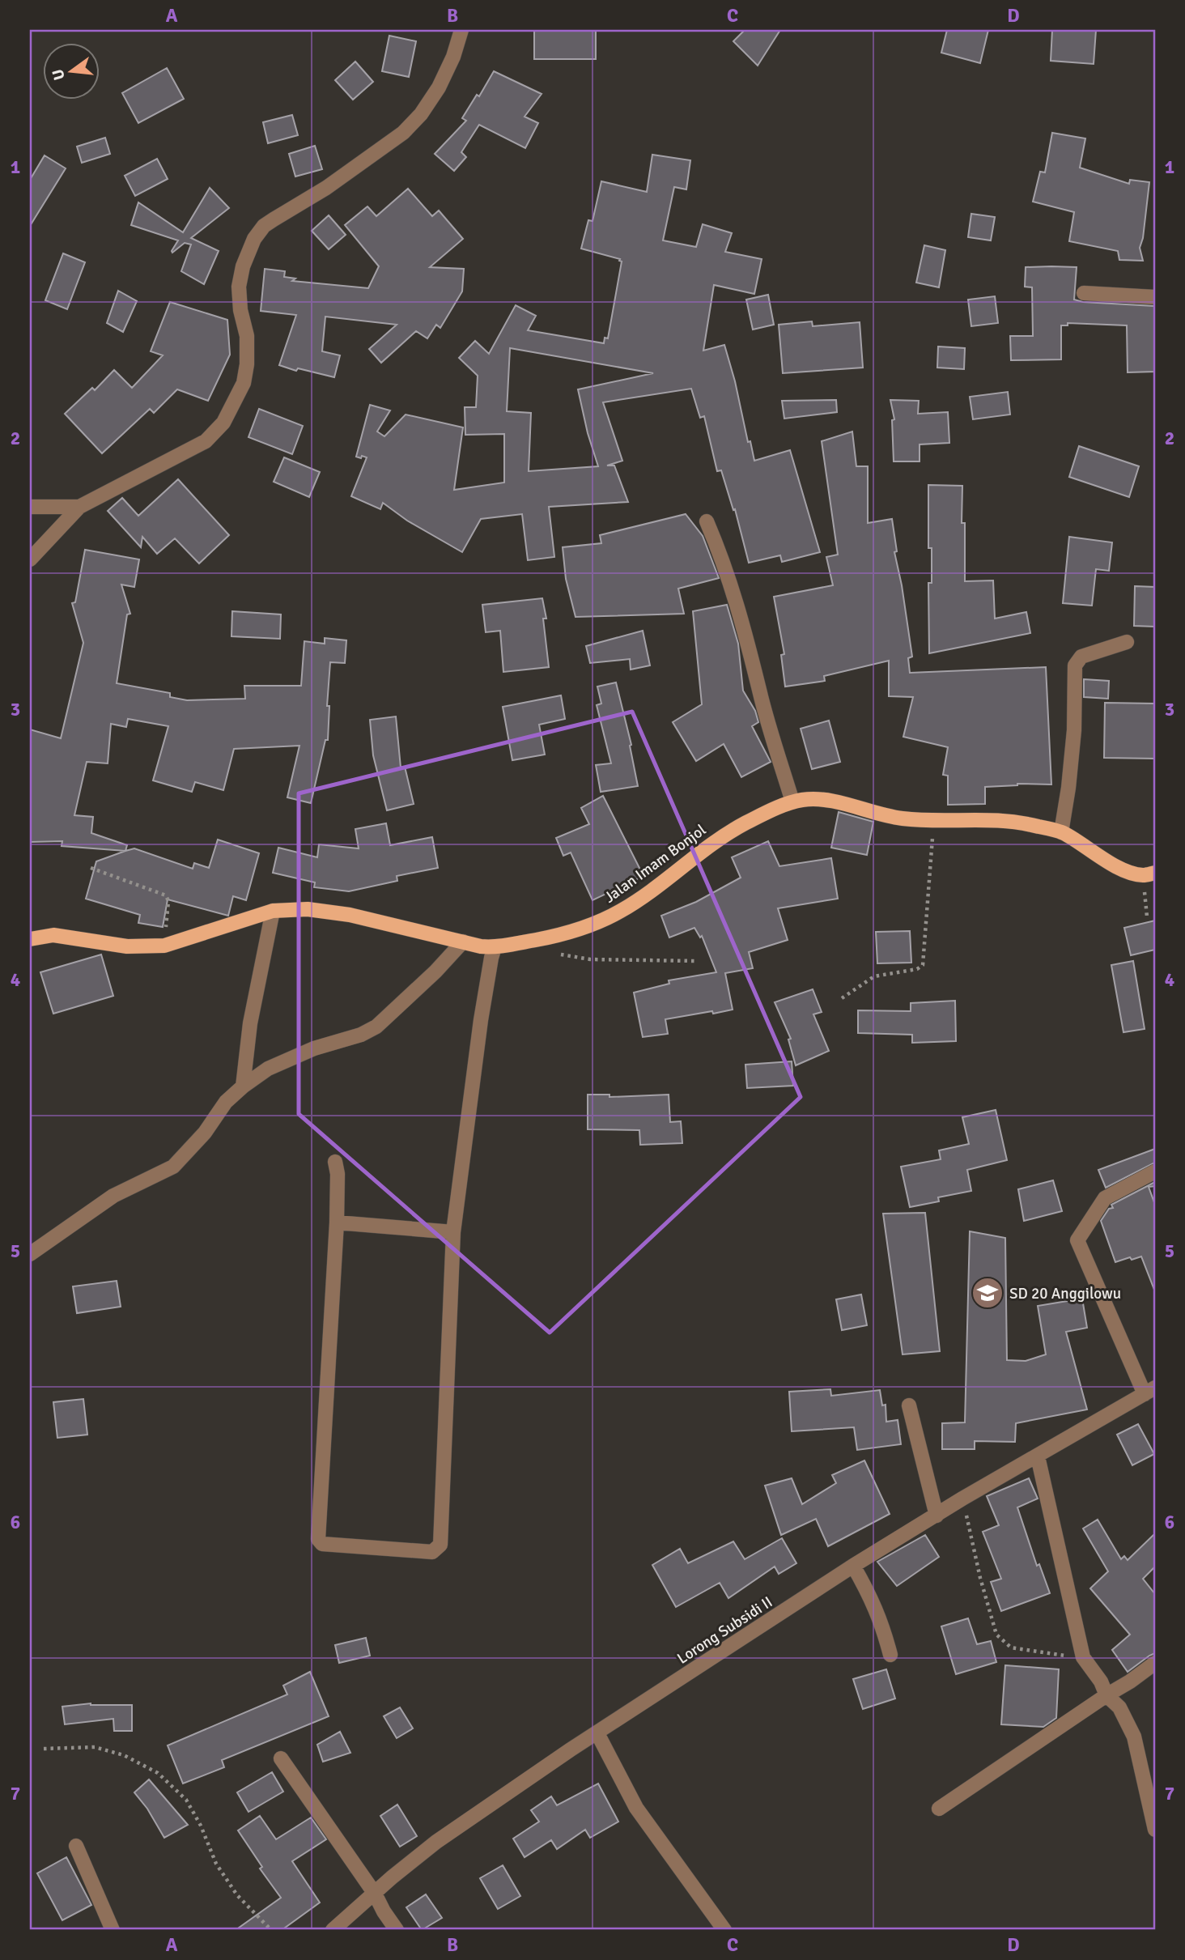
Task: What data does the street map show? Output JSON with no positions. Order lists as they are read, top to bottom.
{
  "streets": {
    "main road": ["Jalan Imam Bonjol"],
    "street": ["Lorong Subsidi II"]
  },
  "places": {
    "school or university": ["SD 20 Anggilowu"]
  },
  "north": "left",
  "grid": {
    "columns": [
      "A",
      "B",
      "C",
      "D"
    ],
    "rows": [
      "1",
      "2",
      "3",
      "4",
      "5",
      "6",
      "7"
    ]
  }
}
